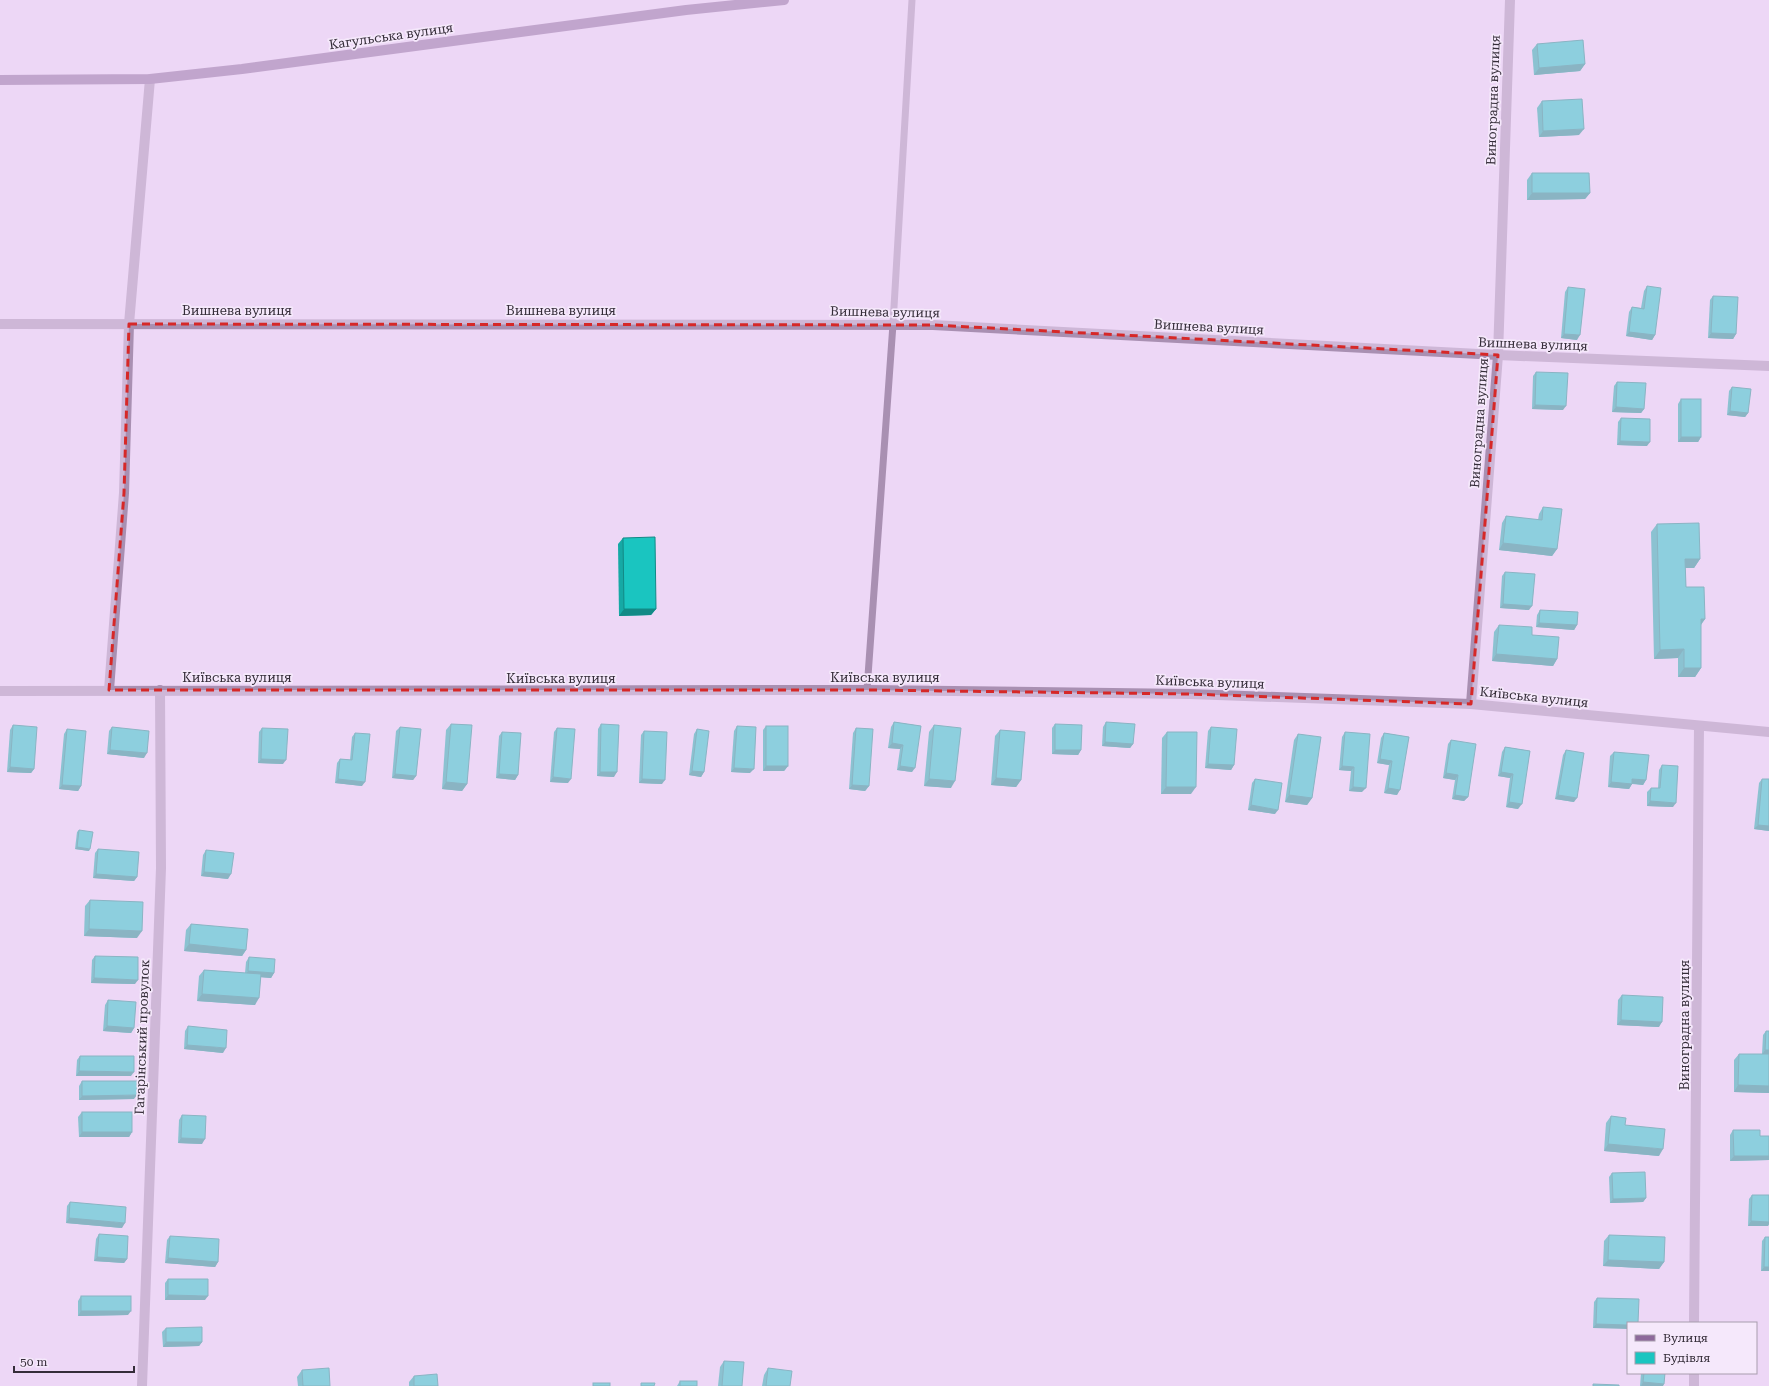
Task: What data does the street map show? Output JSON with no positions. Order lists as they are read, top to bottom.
{
  "streets": {
    "street": [
      "Кагульська вулиця",
      "Виноградна вулиця",
      "Вишнева вулиця",
      "Київська вулиця",
      "Гагарінський провулок"
    ]
  },
  "crossings": [
    ["Виноградна вулиця", "Вишнева вулиця"],
    ["Виноградна вулиця", "Київська вулиця"],
    ["Київська вулиця", "Гагарінський провулок"]
  ],
  "legend": ["Вулиця", "Будівля"],
  "scale_bar": "50 m"
}
